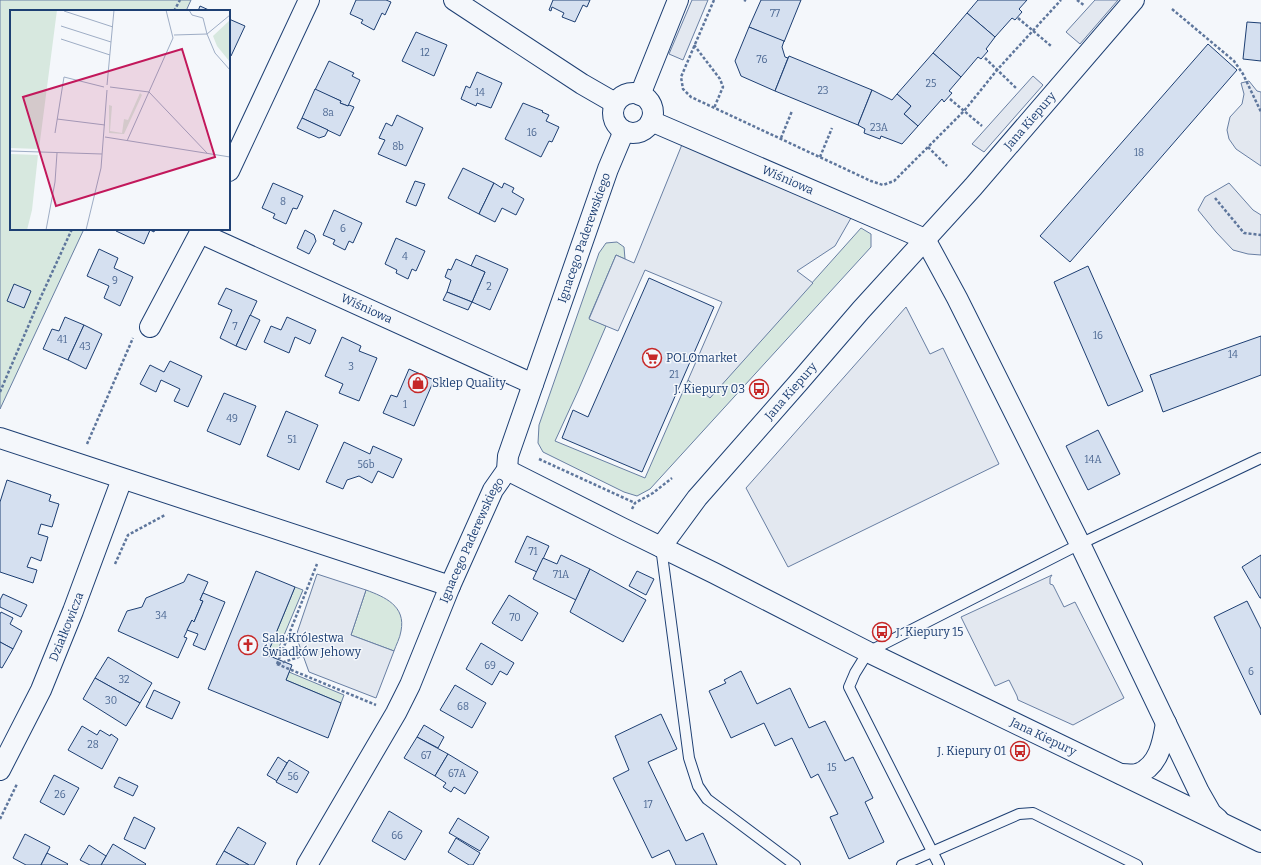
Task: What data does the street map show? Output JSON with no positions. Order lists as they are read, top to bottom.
{
  "streets": {
    "street": [
      "Jana Kiepury",
      "Wiśniowa",
      "Ignacego Paderewskiego",
      "Działkowicza"
    ]
  },
  "crossings": [
    ["Jana Kiepury", "Wiśniowa"],
    ["Jana Kiepury", "Ignacego Paderewskiego"],
    ["Wiśniowa", "Ignacego Paderewskiego"]
  ],
  "places": {
    "supermarket": ["POLOmarket"],
    "shop": ["Sklep Quality"],
    "bus stop": ["J. Kiepury 03", "J. Kiepury 15", "J. Kiepury 01"],
    "church": ["Sala Królestwa Świadków Jehowy"]
  },
  "house_numbers": [
    "77",
    "12",
    "76",
    "25",
    "23",
    "14",
    "8a",
    "23A",
    "16",
    "8b",
    "18",
    "8",
    "6",
    "4",
    "9",
    "2",
    "7",
    "16",
    "41",
    "43",
    "14",
    "3",
    "21",
    "1",
    "49",
    "51",
    "14A",
    "56b",
    "71",
    "71A",
    "34",
    "70",
    "69",
    "6",
    "32",
    "30",
    "68",
    "28",
    "67",
    "15",
    "67A",
    "56",
    "26",
    "17",
    "66"
  ]
}
